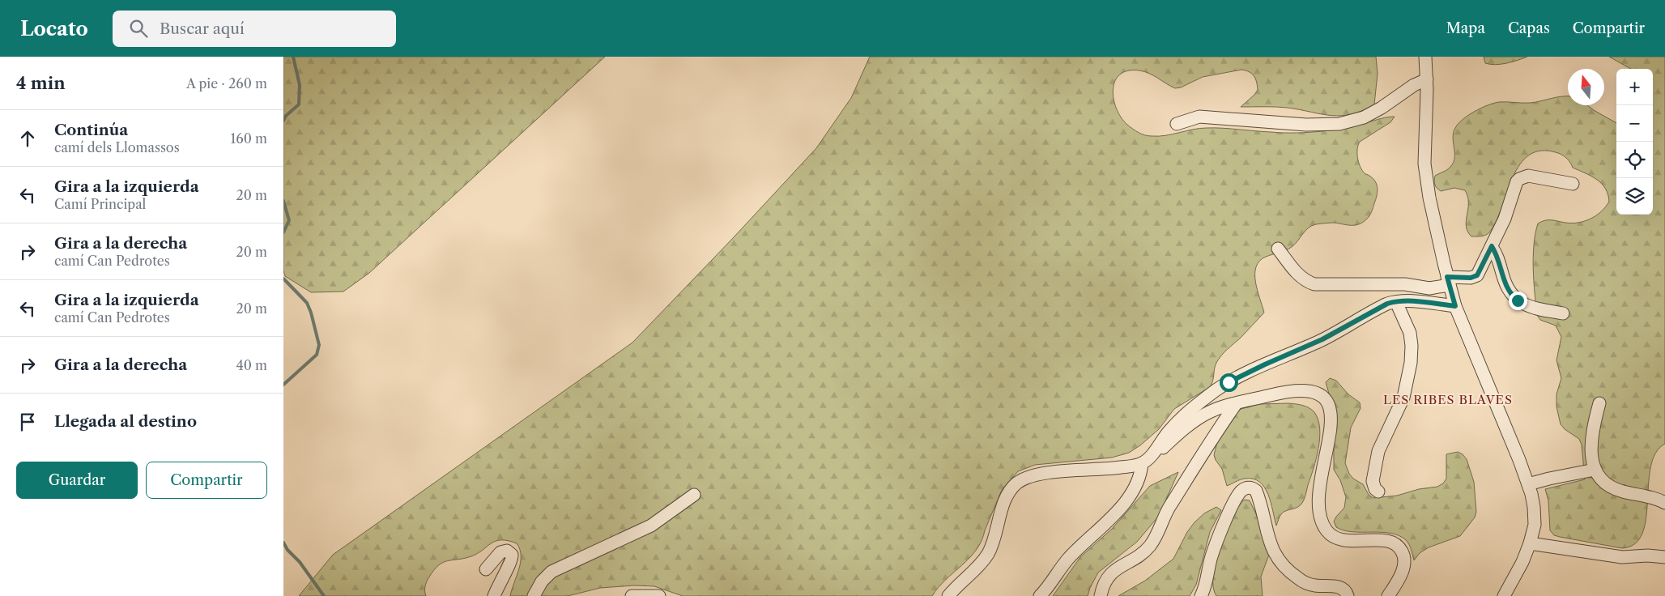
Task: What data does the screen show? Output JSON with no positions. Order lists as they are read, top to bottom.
{
  "districts": ["LES RIBES BLAVES"],
  "north": "top",
  "page": {
    "header": "Locato",
    "search": "Buscar aquí",
    "nav": ["Mapa", "Capas", "Compartir"],
    "heading": ["4 min", "A pie · 260 m"],
    "map_buttons": ["+", "−"],
    "list": [
      ["Continúa", "camí dels Llomassos", "160 m"],
      ["Gira a la izquierda", "Camí Principal", "20 m"],
      ["Gira a la derecha", "camí Can Pedrotes", "20 m"],
      ["Gira a la izquierda", "camí Can Pedrotes", "20 m"],
      ["Gira a la derecha", "40 m"],
      "Llegada al destino"
    ],
    "buttons": ["Guardar", "Compartir"]
  }
}
